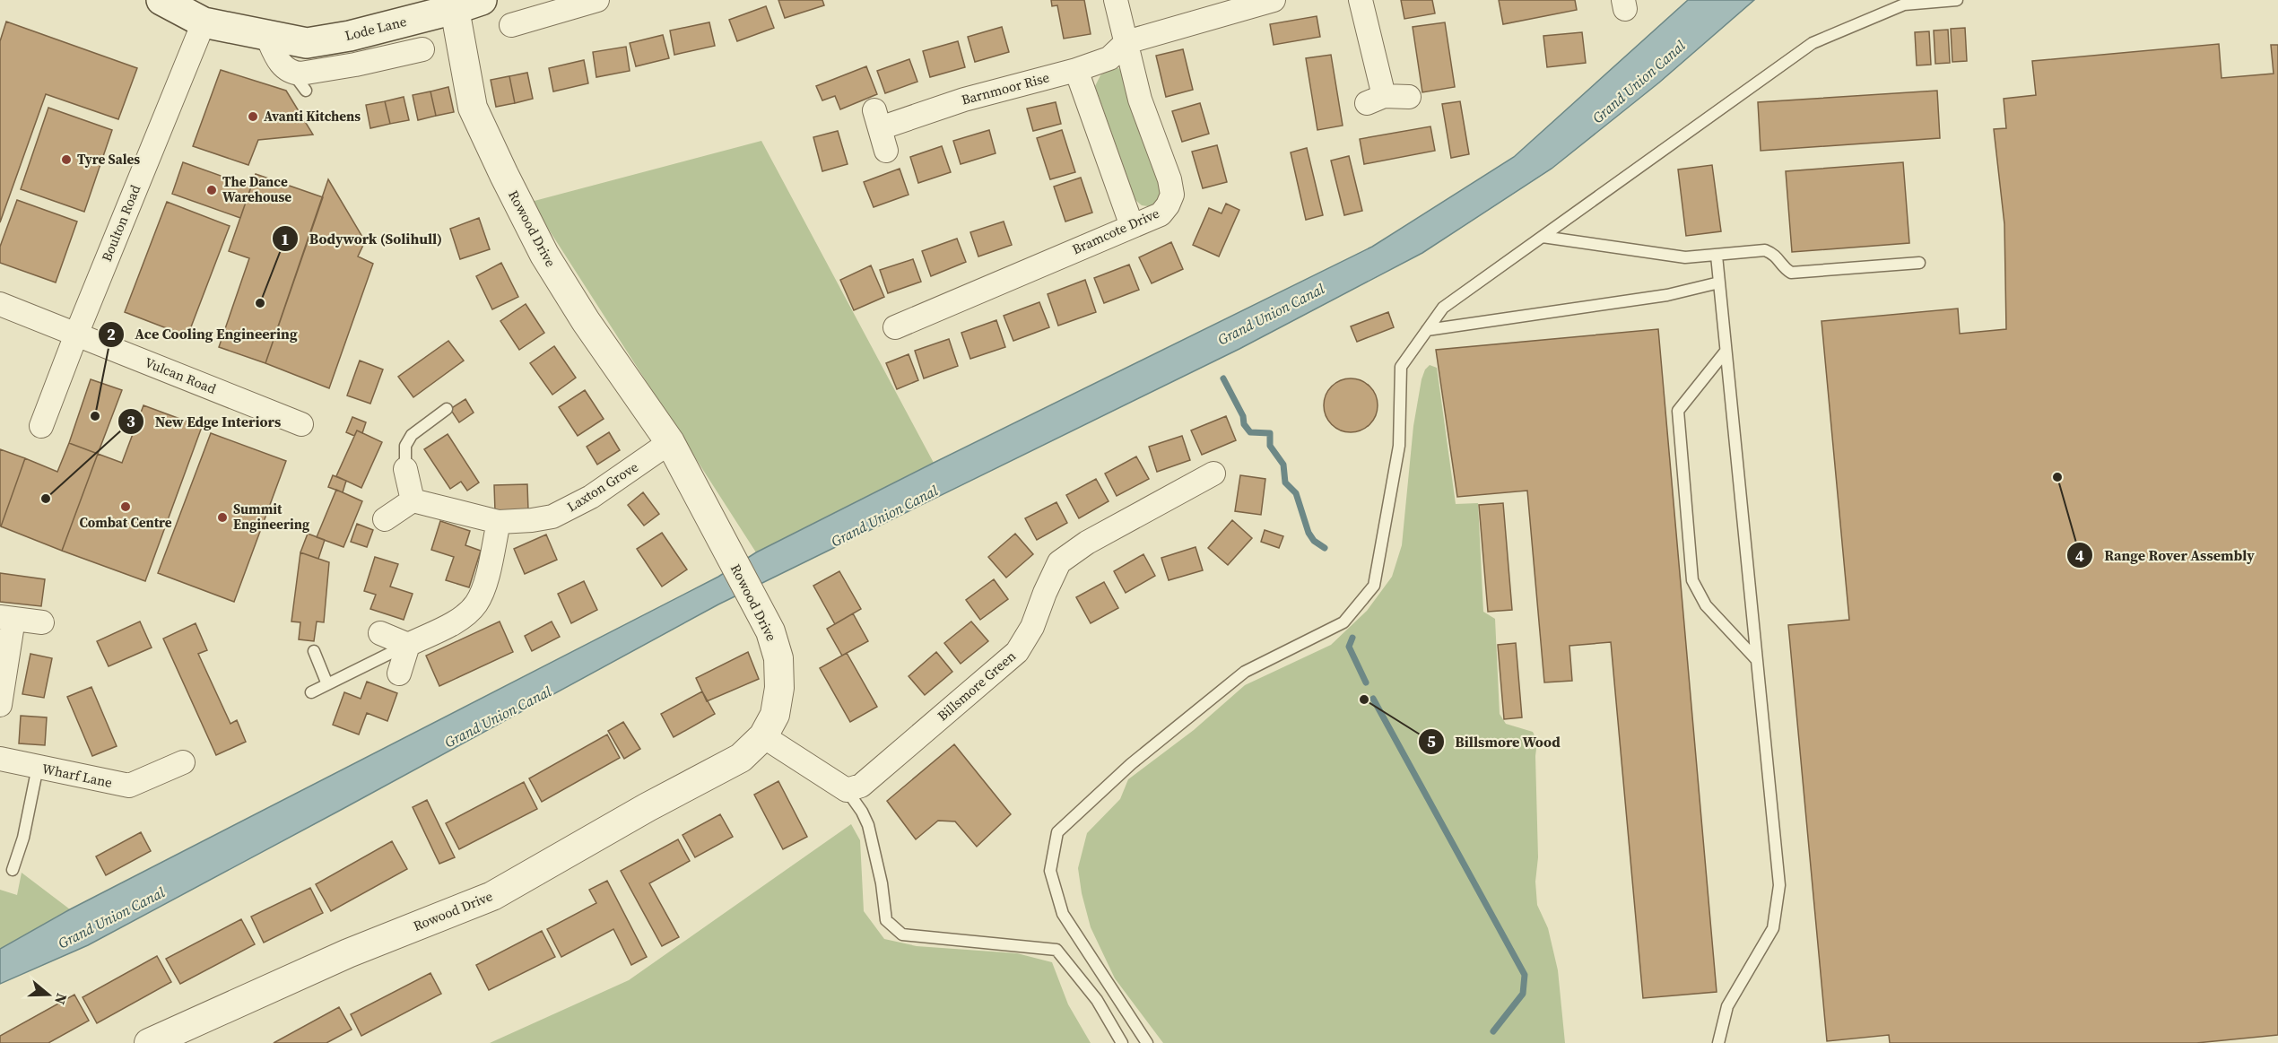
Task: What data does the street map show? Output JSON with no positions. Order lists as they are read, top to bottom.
{
  "streets": {
    "main road": ["Lode Lane"],
    "street": [
      "Barnmoor Rise",
      "Boulton Road",
      "Rowood Drive",
      "Bramcote Drive",
      "Vulcan Road",
      "Laxton Grove",
      "Billsmore Green",
      "Wharf Lane"
    ]
  },
  "crossings": [
    ["Lode Lane", "Boulton Road"],
    ["Lode Lane", "Rowood Drive"],
    ["Barnmoor Rise", "Bramcote Drive"],
    ["Boulton Road", "Vulcan Road"],
    ["Rowood Drive", "Laxton Grove"]
  ],
  "water": ["Grand Union Canal"],
  "places": [
    "Avanti Kitchens",
    "Tyre Sales",
    "The Dance Warehouse",
    "Bodywork (Solihull)",
    "Ace Cooling Engineering",
    "Range Rover Assembly",
    "New Edge Interiors",
    "Combat Centre",
    "Summit Engineering",
    "Billsmore Wood"
  ],
  "north": "right"
}
